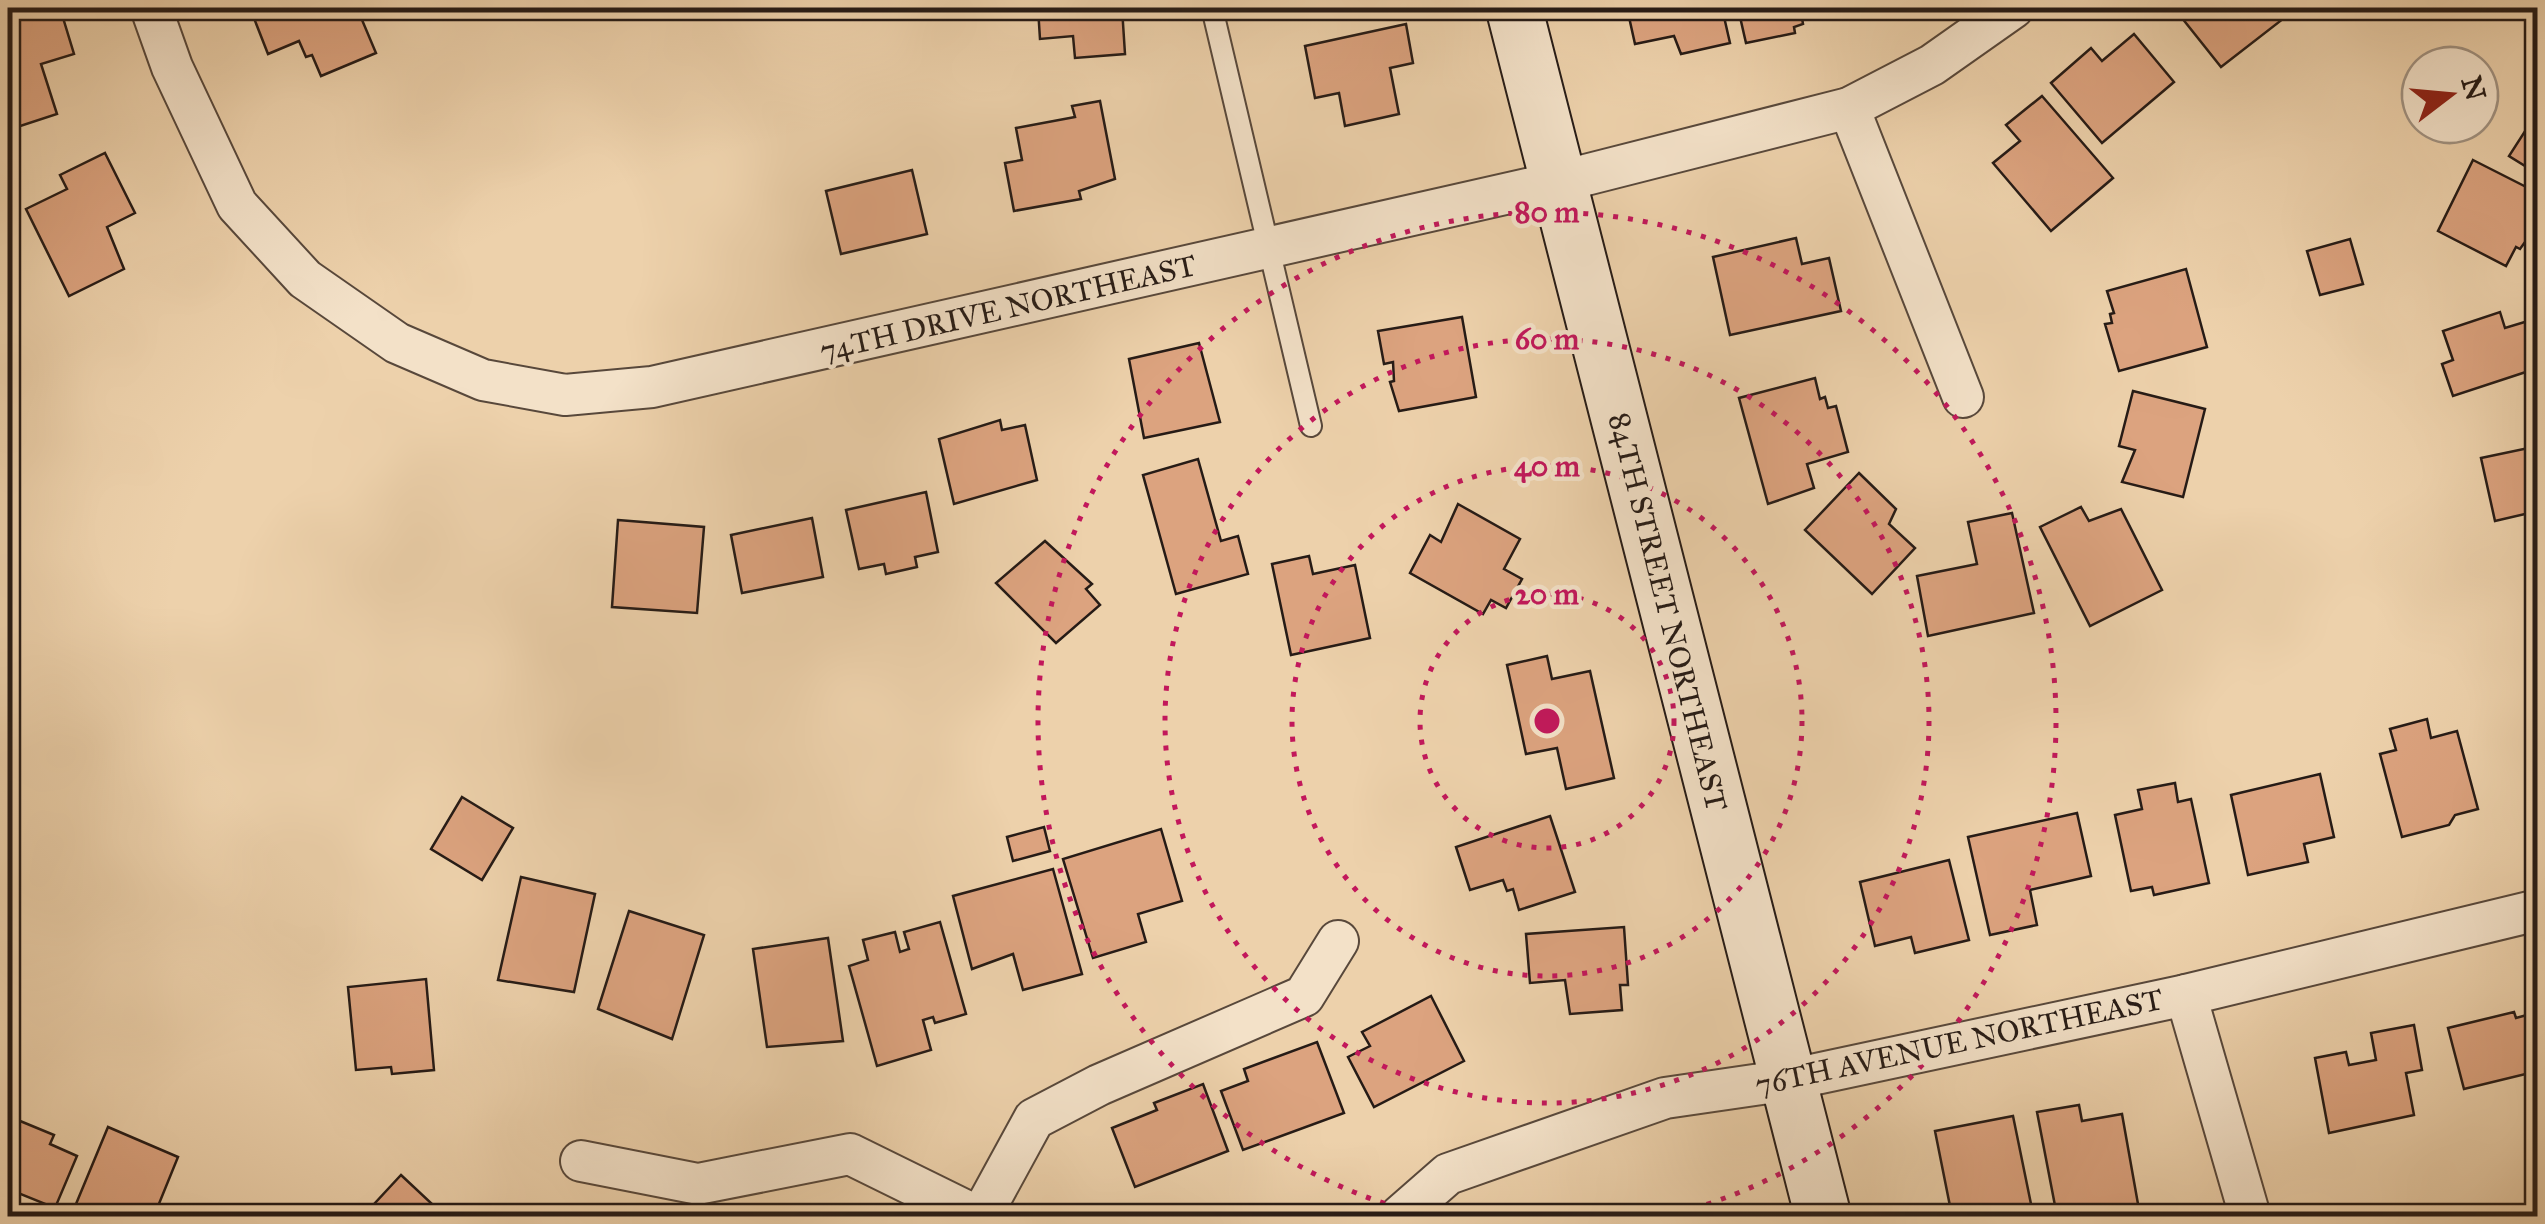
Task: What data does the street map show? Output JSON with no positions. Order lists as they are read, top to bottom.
{
  "streets": {
    "street": ["74TH DRIVE NORTHEAST", "84TH STREET NORTHEAST", "76TH AVENUE NORTHEAST"]
  },
  "crossings": [
    ["74TH DRIVE NORTHEAST", "84TH STREET NORTHEAST"],
    ["84TH STREET NORTHEAST", "76TH AVENUE NORTHEAST"]
  ],
  "north": "right",
  "rings": [
    "80 m",
    "60 m",
    "40 m",
    "20 m"
  ]
}
